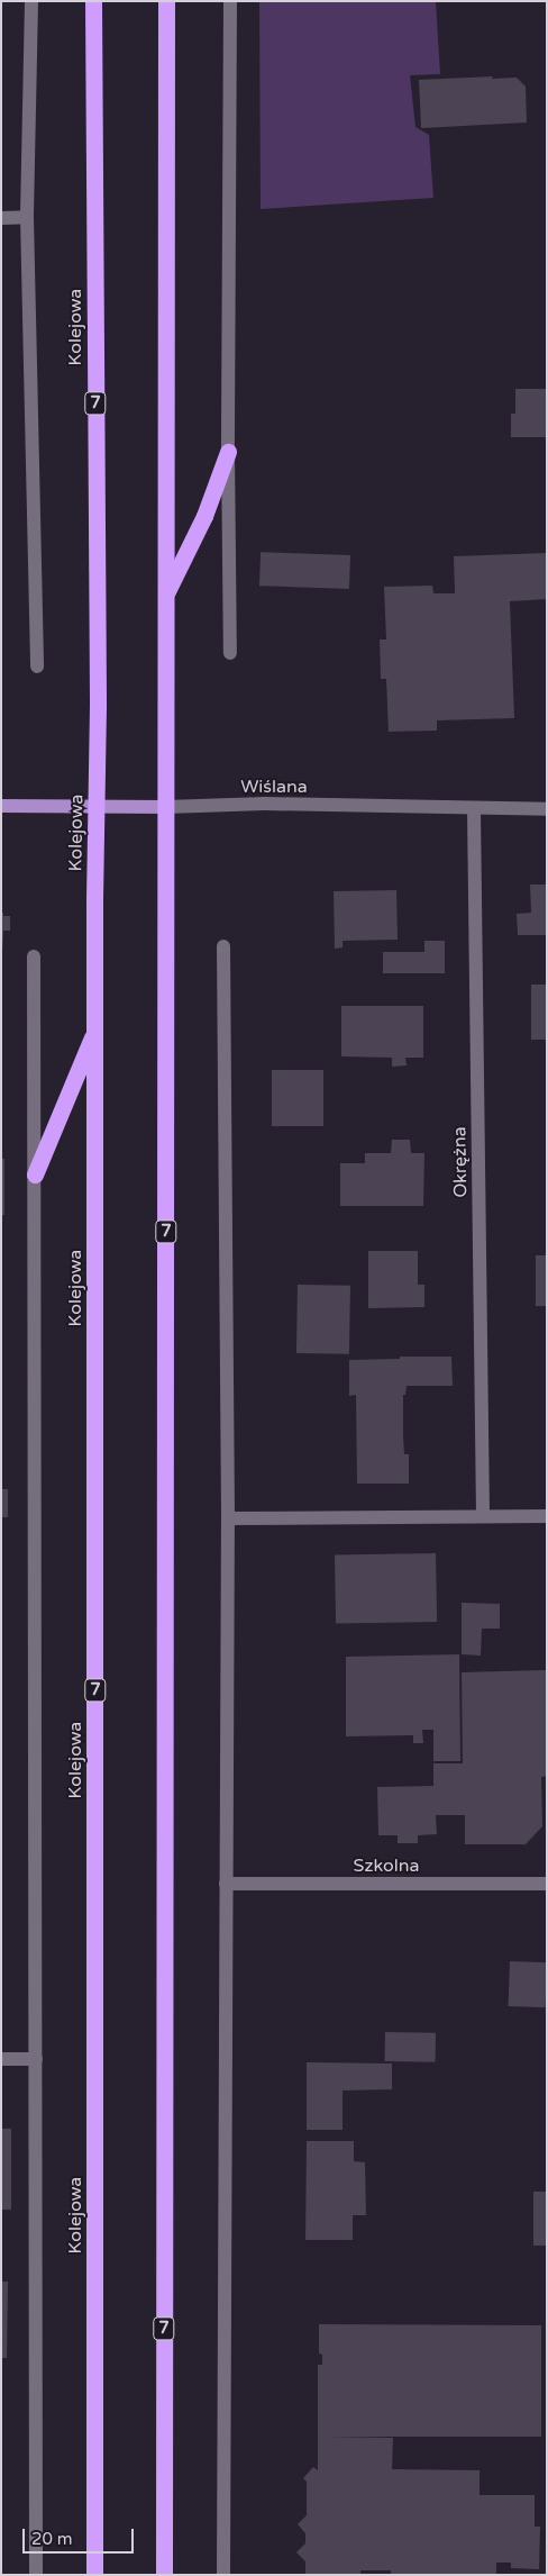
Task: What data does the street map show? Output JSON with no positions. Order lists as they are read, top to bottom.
{
  "streets": {
    "highway": ["Kolejowa", "7"],
    "main road": ["Wiślana"],
    "street": ["Okrężna", "Szkolna"]
  },
  "crossings": [
    ["Kolejowa", "Wiślana"],
    ["7", "Wiślana"],
    ["Wiślana", "Okrężna"]
  ],
  "scale_bar": "20 m"
}
